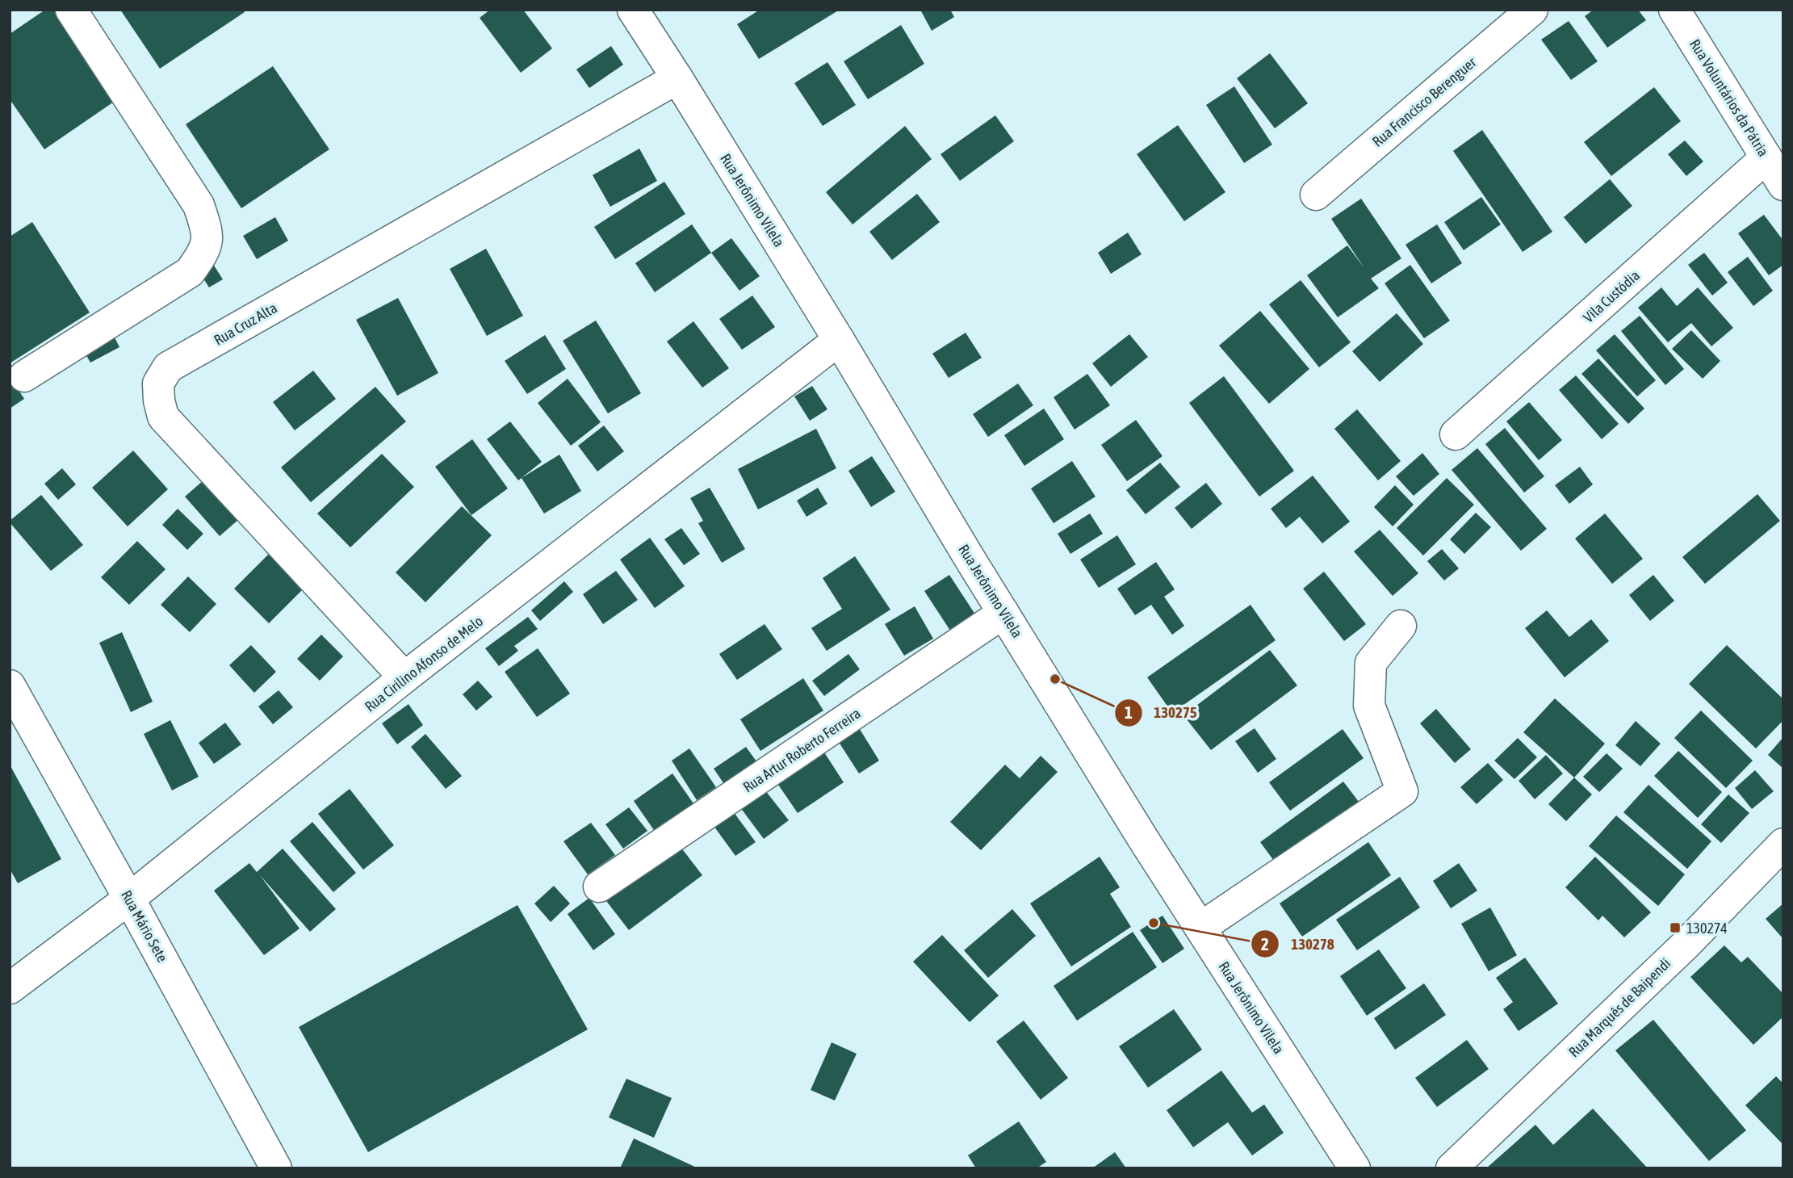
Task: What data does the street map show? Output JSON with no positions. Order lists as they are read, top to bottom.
{
  "streets": {
    "street": [
      "Rua Voluntários da Pátria",
      "Rua Francisco Berenguer",
      "Rua Jerônimo Vilela",
      "Vila Custódia",
      "Rua Cruz Alta",
      "Rua Cirilino Afonso de Melo",
      "Rua Artur Roberto Ferreira",
      "Rua Mário Sete",
      "Rua Marquês de Baipendi"
    ]
  },
  "crossings": [
    ["Rua Voluntários da Pátria", "Vila Custódia"],
    ["Rua Jerônimo Vilela", "Rua Cruz Alta"],
    ["Rua Jerônimo Vilela", "Rua Cirilino Afonso de Melo"],
    ["Rua Jerônimo Vilela", "Rua Artur Roberto Ferreira"],
    ["Rua Cruz Alta", "Rua Cirilino Afonso de Melo"],
    ["Rua Cirilino Afonso de Melo", "Rua Mário Sete"]
  ],
  "places": {
    "other": ["130275", "130278"],
    "transit": ["130274"]
  }
}
